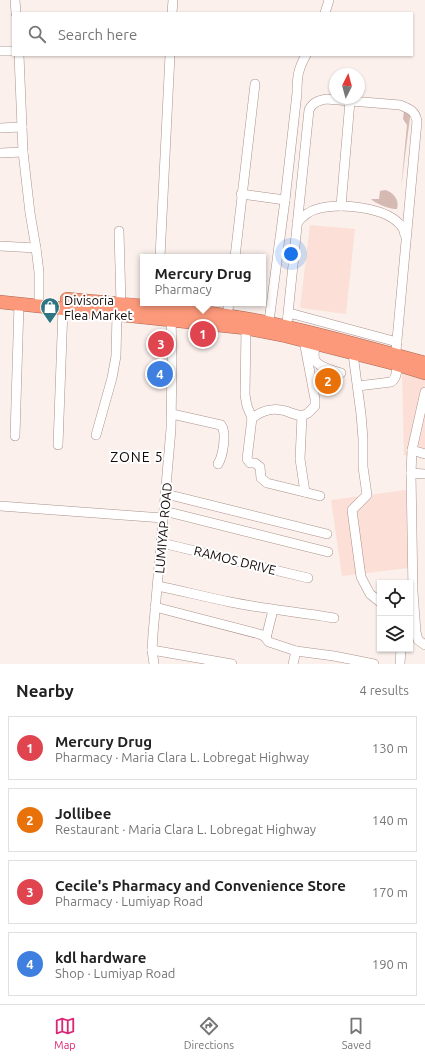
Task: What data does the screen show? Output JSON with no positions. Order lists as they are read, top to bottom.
{
  "streets": {
    "street": ["LUMIYAP ROAD", "RAMOS DRIVE"]
  },
  "crossings": [
    ["LUMIYAP ROAD", "RAMOS DRIVE"]
  ],
  "districts": ["ZONE 5"],
  "places": {
    "shop": ["Divisoria Flea Market"]
  },
  "north": "top",
  "page": {
    "search": "Search here",
    "popup": ["Mercury Drug", "Pharmacy"],
    "pins": [
      "1",
      "3",
      "4",
      "2"
    ],
    "heading": ["Nearby", "4 results"],
    "list": [
      {
        "mark": "1",
        "name": "Mercury Drug",
        "note": "Pharmacy · Maria Clara L. Lobregat Highway",
        "value": "130 m"
      },
      {
        "mark": "2",
        "name": "Jollibee",
        "note": "Restaurant · Maria Clara L. Lobregat Highway",
        "value": "140 m"
      },
      {
        "mark": "3",
        "name": "Cecile's Pharmacy and Convenience Store",
        "note": "Pharmacy · Lumiyap Road",
        "value": "170 m"
      },
      {
        "mark": "4",
        "name": "kdl hardware",
        "note": "Shop · Lumiyap Road",
        "value": "190 m"
      }
    ],
    "nav": ["Map", "Directions", "Saved"]
  }
}
